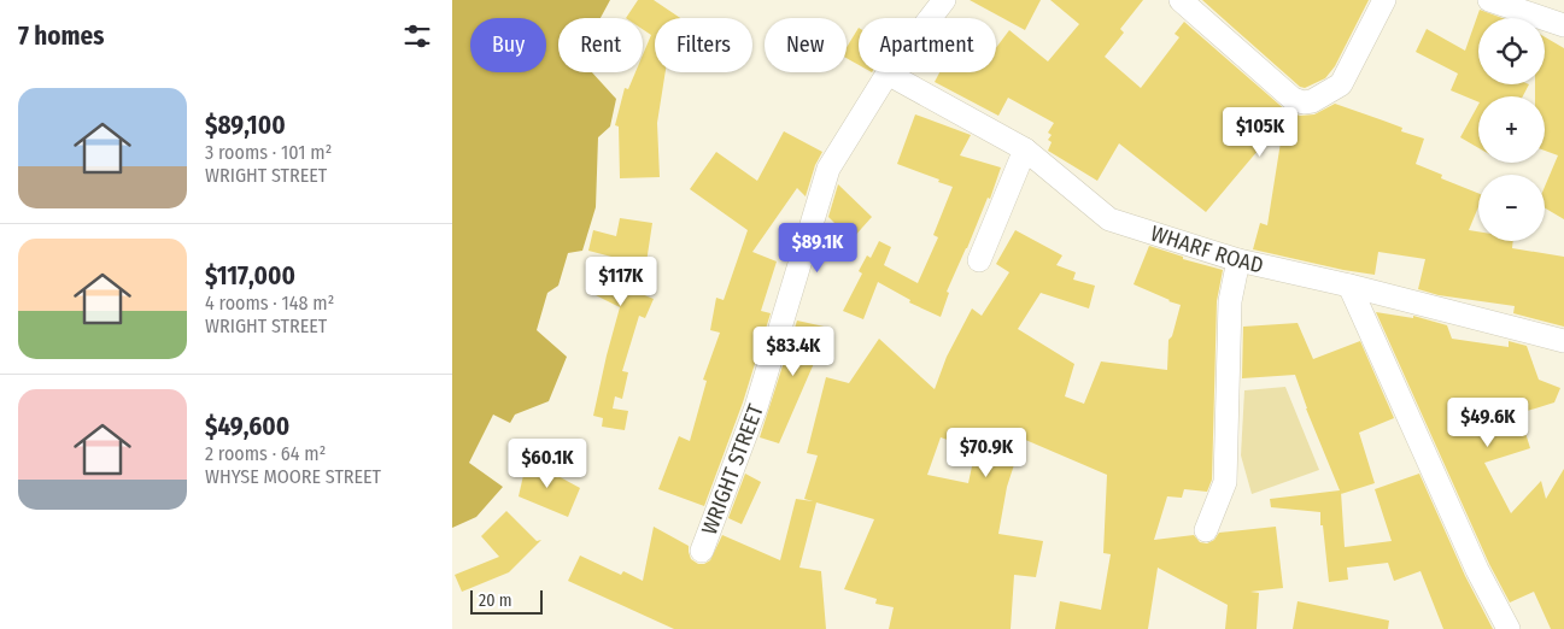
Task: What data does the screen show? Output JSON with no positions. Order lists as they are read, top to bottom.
{
  "streets": {
    "street": ["WHARF ROAD", "WRIGHT STREET"]
  },
  "crossings": [
    ["WHARF ROAD", "WRIGHT STREET"]
  ],
  "scale_bar": "20 m",
  "page": {
    "heading": "7 homes",
    "map_buttons": ["+", "−"],
    "chip": [
      "Buy",
      "Rent",
      "Filters",
      "New",
      "Apartment"
    ],
    "list": [
      {
        "name": "$89,100",
        "note": "3 rooms · 101 m² · WRIGHT STREET"
      },
      {
        "name": "$117,000",
        "note": "4 rooms · 148 m² · WRIGHT STREET"
      },
      {
        "name": "$49,600",
        "note": "2 rooms · 64 m² · WHYSE MOORE STREET"
      }
    ],
    "price": [
      "$105K",
      "$89.1K",
      "$117K",
      "$83.4K",
      "$49.6K",
      "$70.9K",
      "$60.1K"
    ],
    "scale": "20 m"
  }
}
